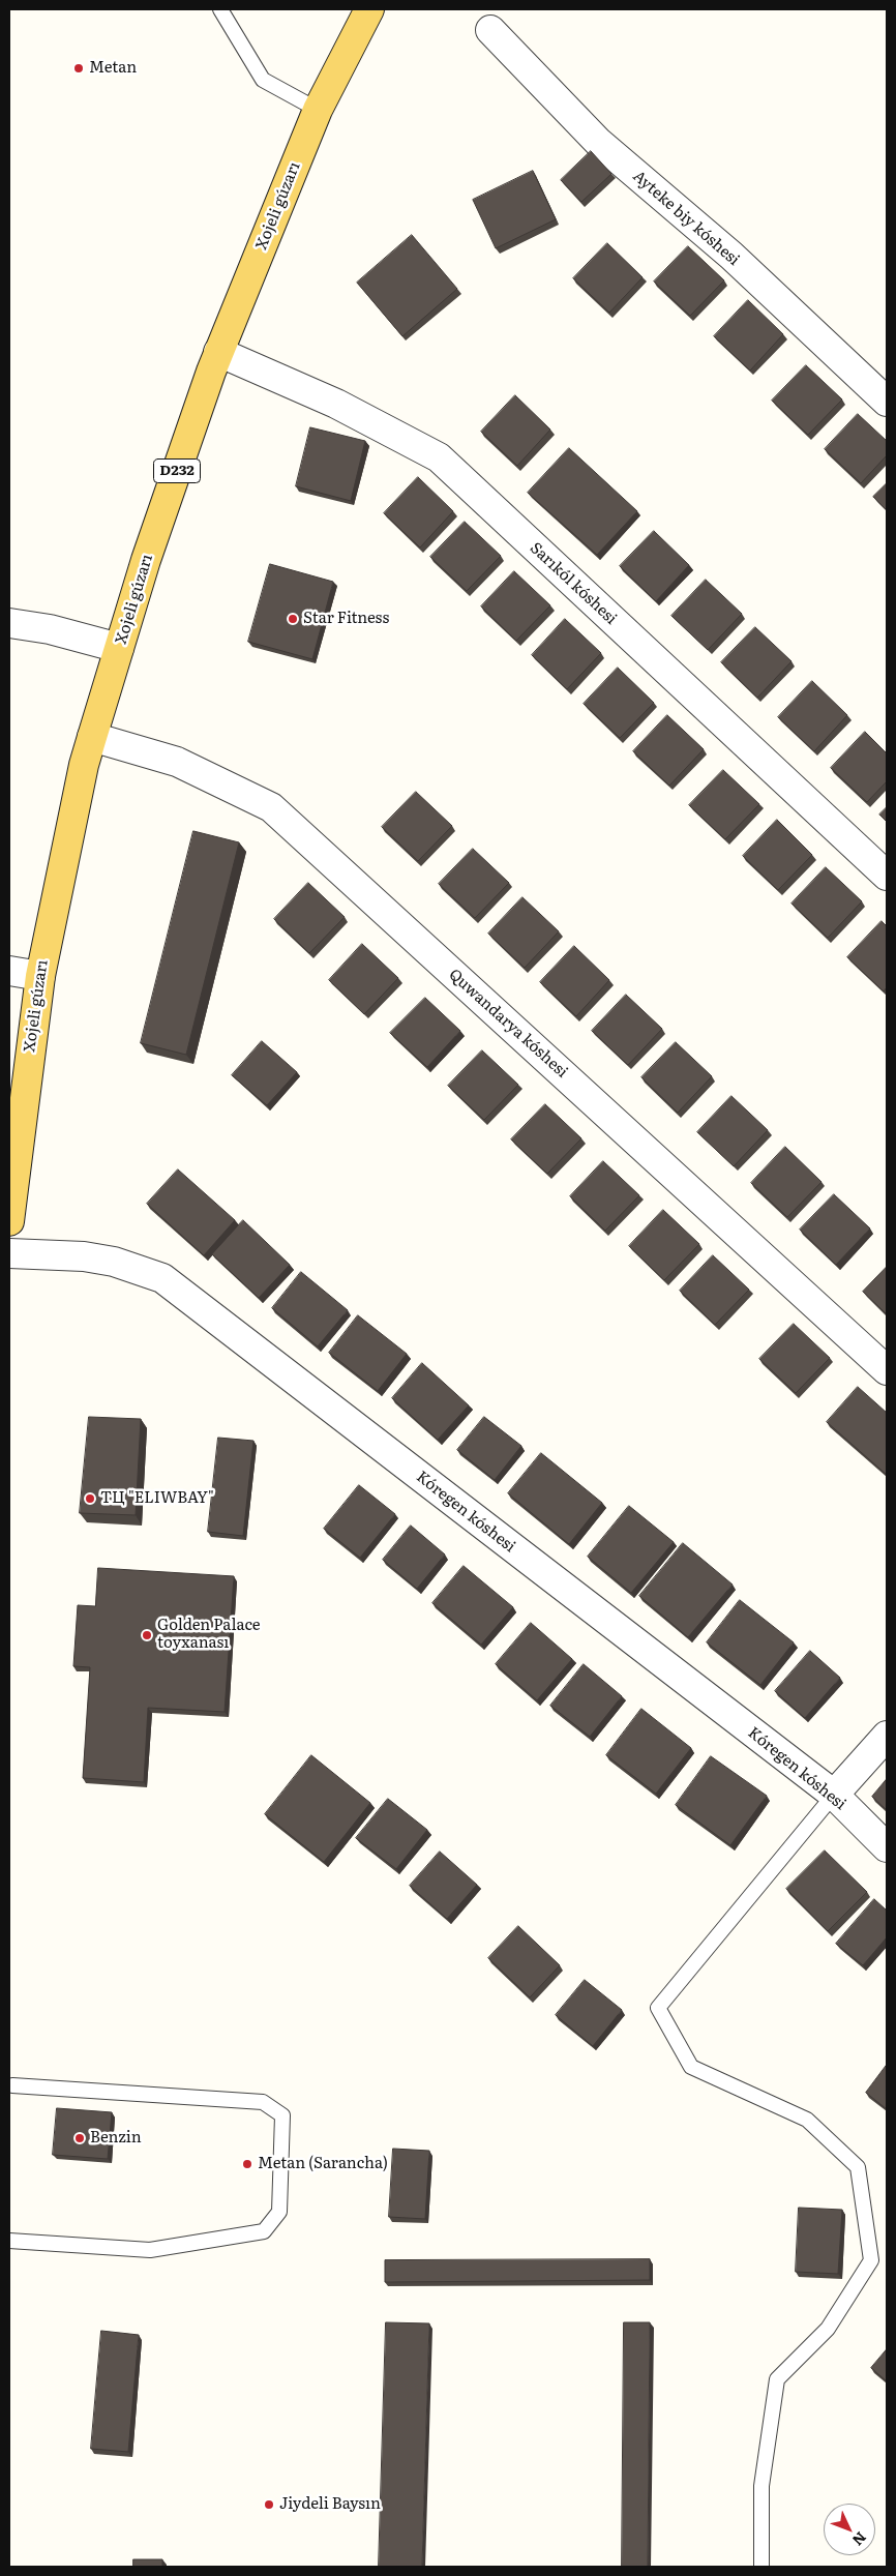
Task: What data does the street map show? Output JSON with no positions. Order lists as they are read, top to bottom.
{
  "streets": {
    "main road": ["Xojeli gúzarı", "D232"],
    "street": [
      "Ayteke biy kóshesi",
      "Sarıkól kóshesi",
      "Quwandarya kóshesi",
      "Kóregen kóshesi"
    ]
  },
  "crossings": [
    ["Xojeli gúzarı", "Sarıkól kóshesi"],
    ["Xojeli gúzarı", "Quwandarya kóshesi"]
  ],
  "places": [
    "Metan",
    "Star Fitness",
    "ТЦ \"ELIWBAY\"",
    "Golden Palace toyxanası",
    "Benzin",
    "Metan (Sarancha)",
    "Jiydeli Baysın"
  ],
  "north": "bottom right"
}
